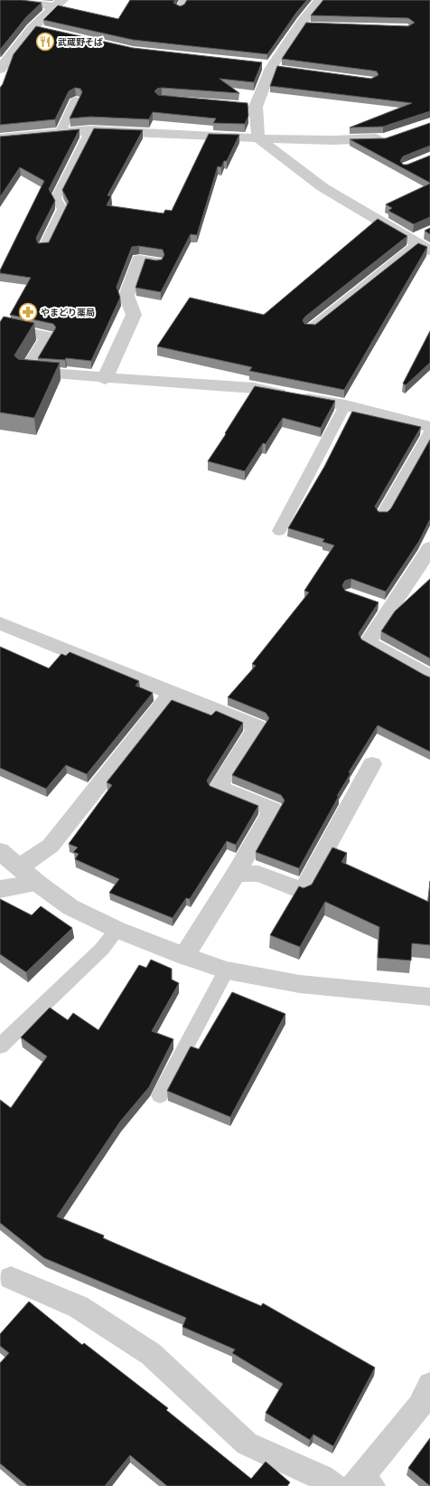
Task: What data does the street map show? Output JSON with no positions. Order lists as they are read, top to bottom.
{
  "places": {
    "restaurant": ["武蔵野そば"],
    "pharmacy": ["やまどり薬局"]
  }
}
